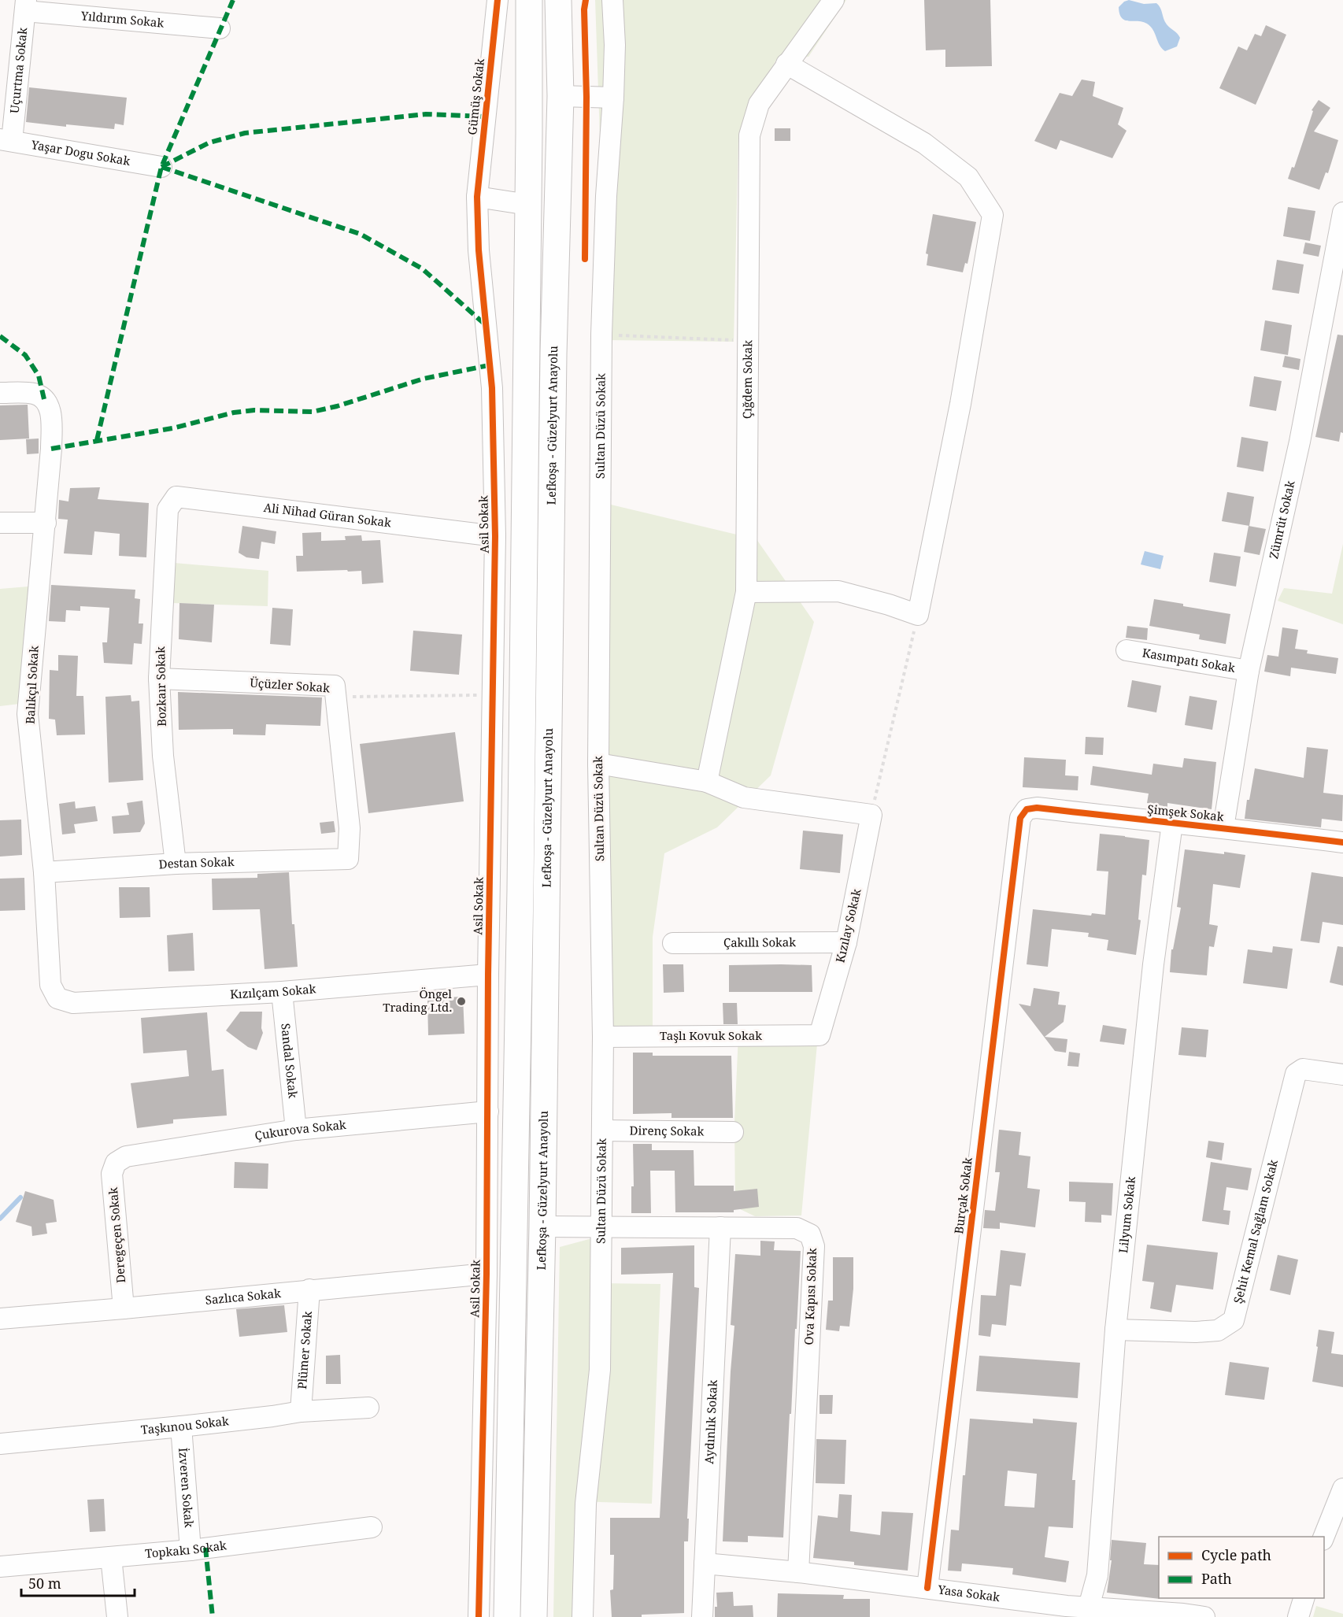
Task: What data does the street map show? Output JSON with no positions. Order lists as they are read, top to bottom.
{
  "streets": {
    "highway": ["Lefkoşa - Güzelyurt Anayolu"],
    "street": [
      "Yıldırım Sokak",
      "Uçurtma Sokak",
      "Gümüş Sokak",
      "Yaşar Dogu Sokak",
      "Çığdem Sokak",
      "Sultan Düzü Sokak",
      "Ali Nihad Güran Sokak",
      "Zümrüt Sokak",
      "Asil Sokak",
      "Kasımpatı Sokak",
      "Balıkçıl Sokak",
      "Üçüzler Sokak",
      "Bozkaır Sokak",
      "Şimşek Sokak",
      "Destan Sokak",
      "Kızılay Sokak",
      "Çakıllı Sokak",
      "Kızılçam Sokak",
      "Taşlı Kovuk Sokak",
      "Sandal Sokak",
      "Çukurova Sokak",
      "Direnç Sokak",
      "Burçak Sokak",
      "Lilyum Sokak",
      "Şehit Kemal Sağlam Sokak",
      "Deregeçen Sokak",
      "Sazlıca Sokak",
      "Ova Kapısı Sokak",
      "Plümer Sokak",
      "Aydınlık Sokak",
      "Taşkınou Sokak",
      "İzveren Sokak",
      "Topkakı Sokak",
      "Yasa Sokak"
    ]
  },
  "crossings": [
    ["Yıldırım Sokak", "Uçurtma Sokak"],
    ["Uçurtma Sokak", "Yaşar Dogu Sokak"],
    ["Gümüş Sokak", "Asil Sokak"],
    ["Lefkoşa - Güzelyurt Anayolu", "Ova Kapısı Sokak"],
    ["Sultan Düzü Sokak", "Taşlı Kovuk Sokak"],
    ["Sultan Düzü Sokak", "Direnç Sokak"],
    ["Sultan Düzü Sokak", "Ova Kapısı Sokak"],
    ["Ali Nihad Güran Sokak", "Asil Sokak"],
    ["Ali Nihad Güran Sokak", "Bozkaır Sokak"],
    ["Zümrüt Sokak", "Kasımpatı Sokak"],
    ["Zümrüt Sokak", "Şimşek Sokak"],
    ["Asil Sokak", "Kızılçam Sokak"],
    ["Asil Sokak", "Çukurova Sokak"],
    ["Asil Sokak", "Sazlıca Sokak"],
    ["Balıkçıl Sokak", "Destan Sokak"],
    ["Balıkçıl Sokak", "Kızılçam Sokak"],
    ["Üçüzler Sokak", "Bozkaır Sokak"],
    ["Üçüzler Sokak", "Destan Sokak"],
    ["Bozkaır Sokak", "Destan Sokak"],
    ["Şimşek Sokak", "Burçak Sokak"],
    ["Şimşek Sokak", "Lilyum Sokak"],
    ["Kızılay Sokak", "Çakıllı Sokak"],
    ["Kızılay Sokak", "Taşlı Kovuk Sokak"],
    ["Kızılçam Sokak", "Sandal Sokak"],
    ["Sandal Sokak", "Çukurova Sokak"],
    ["Çukurova Sokak", "Deregeçen Sokak"],
    ["Burçak Sokak", "Yasa Sokak"],
    ["Lilyum Sokak", "Şehit Kemal Sağlam Sokak"],
    ["Lilyum Sokak", "Yasa Sokak"],
    ["Deregeçen Sokak", "Sazlıca Sokak"],
    ["Sazlıca Sokak", "Plümer Sokak"],
    ["Ova Kapısı Sokak", "Aydınlık Sokak"],
    ["Ova Kapısı Sokak", "Yasa Sokak"],
    ["Plümer Sokak", "Taşkınou Sokak"],
    ["Aydınlık Sokak", "Yasa Sokak"],
    ["Taşkınou Sokak", "İzveren Sokak"],
    ["İzveren Sokak", "Topkakı Sokak"]
  ],
  "places": ["Öngel Trading Ltd."],
  "legend": ["Cycle path", "Path"],
  "scale_bar": "50 m"
}
